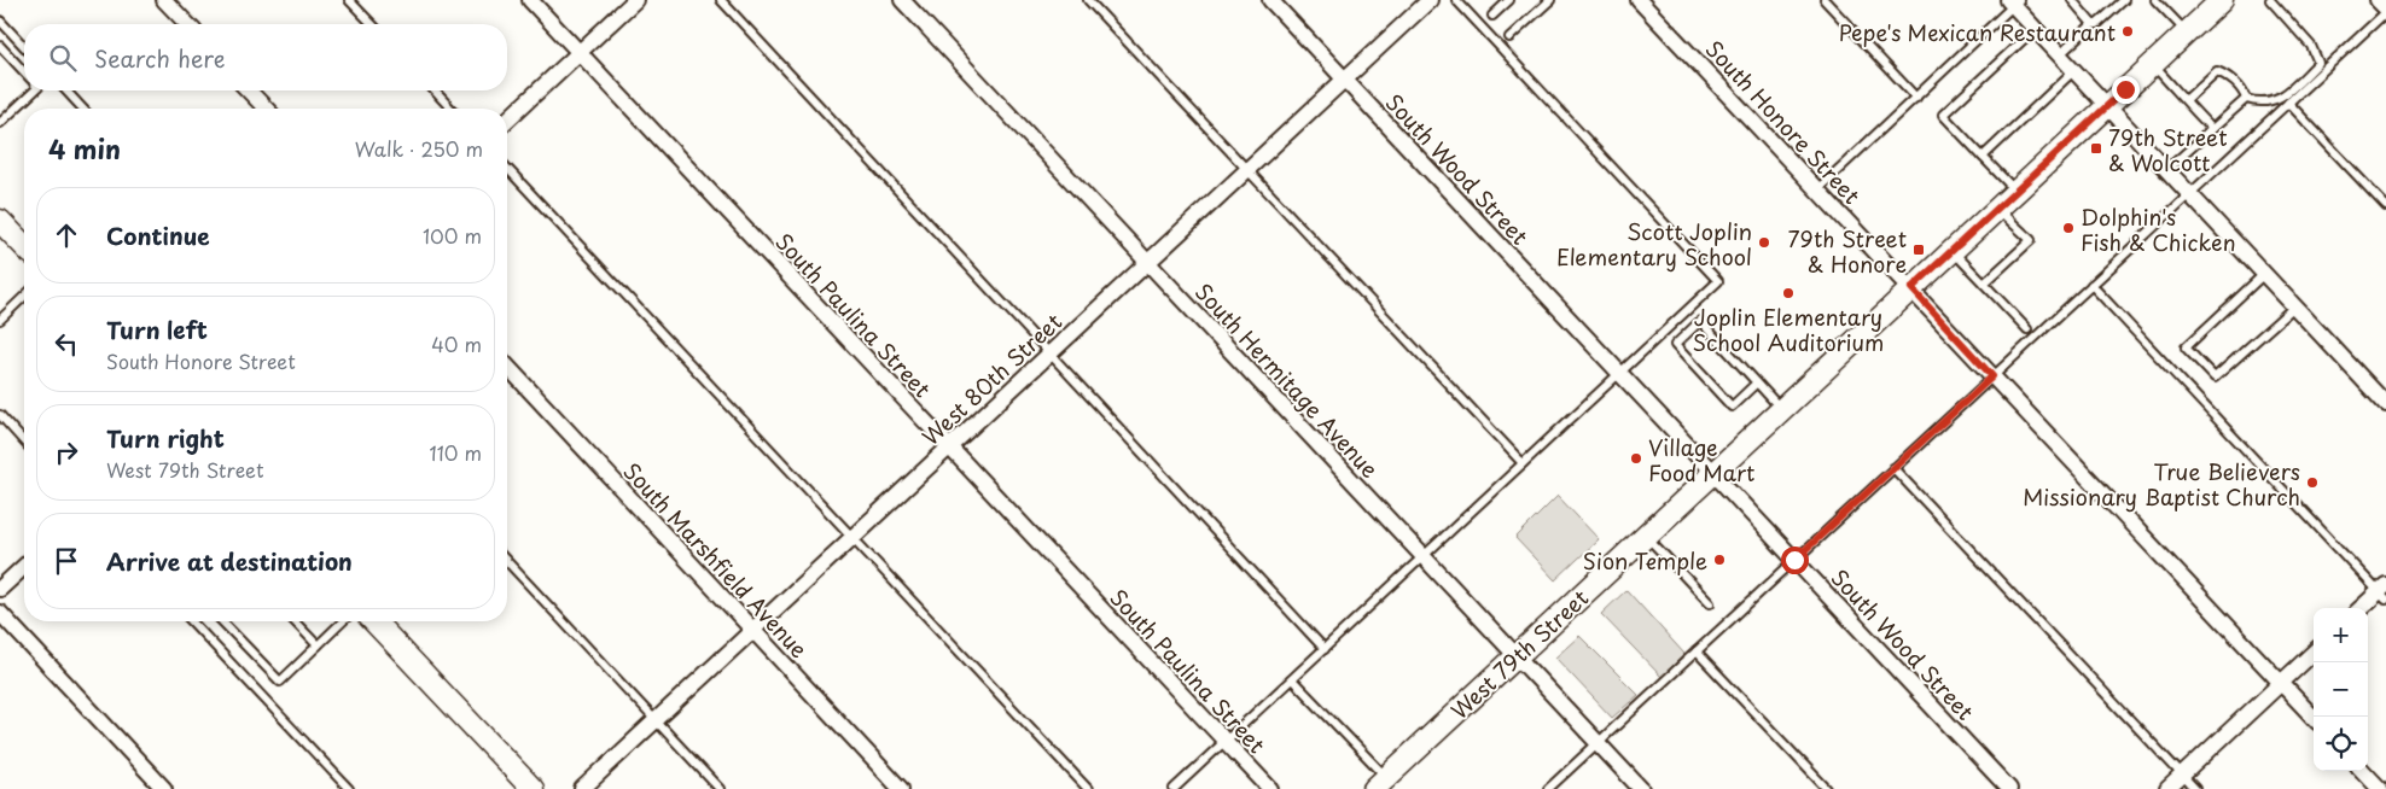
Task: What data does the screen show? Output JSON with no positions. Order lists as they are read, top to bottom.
{
  "streets": {
    "main road": ["West 79th Street"],
    "street": [
      "South Honore Street",
      "South Wood Street",
      "South Paulina Street",
      "West 80th Street",
      "South Hermitage Avenue",
      "South Marshfield Avenue"
    ]
  },
  "crossings": [
    ["South Honore Street", "West 79th Street"],
    ["South Wood Street", "West 80th Street"],
    ["South Wood Street", "West 79th Street"],
    ["South Paulina Street", "West 80th Street"],
    ["West 80th Street", "South Hermitage Avenue"],
    ["West 80th Street", "South Marshfield Avenue"],
    ["South Hermitage Avenue", "West 79th Street"]
  ],
  "places": {
    "other": [
      "Pepe's Mexican Restaurant",
      "Dolphin's Fish & Chicken",
      "Scott Joplin Elementary School",
      "Joplin Elementary School Auditorium",
      "Village Food Mart",
      "True Believers Missionary Baptist Church",
      "Sion Temple"
    ],
    "transit": ["79th Street & Wolcott", "79th Street & Honore"]
  },
  "page": {
    "search": "Search here",
    "heading": ["4 min", "Walk · 250 m"],
    "list": [
      ["Continue", "100 m"],
      ["Turn left", "South Honore Street", "40 m"],
      ["Turn right", "West 79th Street", "110 m"],
      "Arrive at destination"
    ],
    "map_buttons": ["+", "−"]
  }
}
